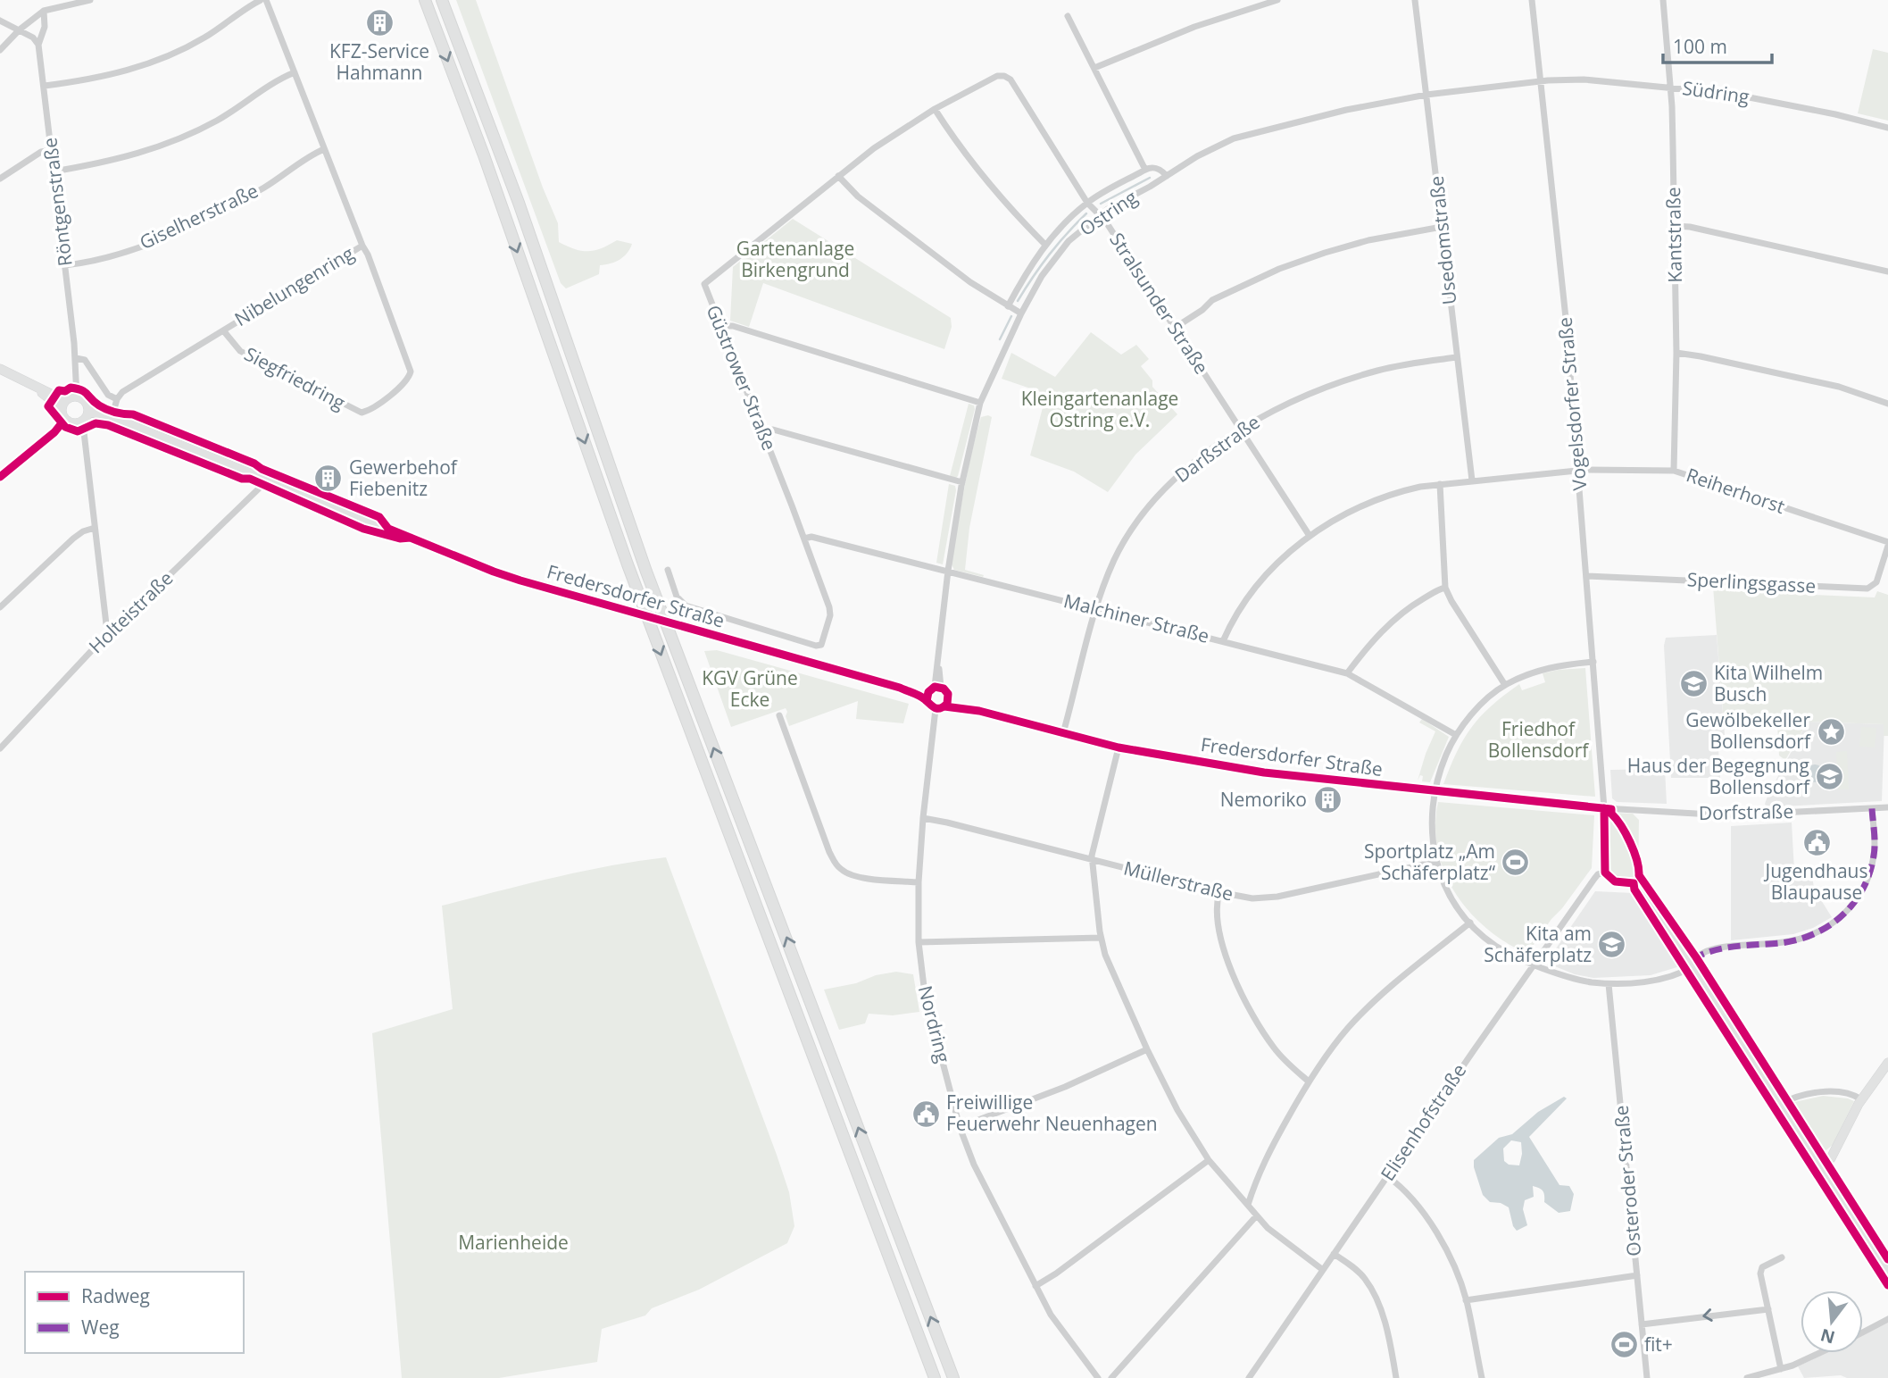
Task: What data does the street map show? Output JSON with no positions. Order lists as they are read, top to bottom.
{
  "streets": {
    "street": [
      "Südring",
      "Röntgenstraße",
      "Ostring",
      "Giselherstraße",
      "Kantstraße",
      "Usedomstraße",
      "Nibelungenring",
      "Stralsunder Straße",
      "Güstrower Straße",
      "Siegfriedring",
      "Vogelsdorfer Straße",
      "Darßstraße",
      "Reiherhorst",
      "Sperlingsgasse",
      "Fredersdorfer Straße",
      "Holteistraße",
      "Malchiner Straße",
      "Dorfstraße",
      "Müllerstraße",
      "Nordring",
      "Elisenhofstraße",
      "Osteroder Straße"
    ]
  },
  "crossings": [
    ["Südring", "Ostring"],
    ["Südring", "Kantstraße"],
    ["Südring", "Vogelsdorfer Straße"],
    ["Röntgenstraße", "Giselherstraße"],
    ["Röntgenstraße", "Fredersdorfer Straße"],
    ["Ostring", "Usedomstraße"],
    ["Ostring", "Stralsunder Straße"],
    ["Ostring", "Vogelsdorfer Straße"],
    ["Ostring", "Fredersdorfer Straße"],
    ["Ostring", "Malchiner Straße"],
    ["Giselherstraße", "Nibelungenring"],
    ["Kantstraße", "Reiherhorst"],
    ["Usedomstraße", "Darßstraße"],
    ["Usedomstraße", "Reiherhorst"],
    ["Nibelungenring", "Siegfriedring"],
    ["Stralsunder Straße", "Güstrower Straße"],
    ["Stralsunder Straße", "Darßstraße"],
    ["Stralsunder Straße", "Reiherhorst"],
    ["Güstrower Straße", "Malchiner Straße"],
    ["Vogelsdorfer Straße", "Reiherhorst"],
    ["Vogelsdorfer Straße", "Sperlingsgasse"],
    ["Vogelsdorfer Straße", "Fredersdorfer Straße"],
    ["Vogelsdorfer Straße", "Dorfstraße"],
    ["Darßstraße", "Fredersdorfer Straße"],
    ["Darßstraße", "Malchiner Straße"],
    ["Reiherhorst", "Sperlingsgasse"],
    ["Reiherhorst", "Malchiner Straße"],
    ["Fredersdorfer Straße", "Holteistraße"],
    ["Fredersdorfer Straße", "Dorfstraße"],
    ["Fredersdorfer Straße", "Nordring"],
    ["Müllerstraße", "Nordring"]
  ],
  "parks": [
    "Gartenanlage Birkengrund",
    "Kleingartenanlage Ostring e.V.",
    "KGV Grüne Ecke",
    "Friedhof Bollensdorf",
    "Marienheide"
  ],
  "places": {
    "building": ["KFZ-Service Hahmann", "Gewerbehof Fiebenitz", "Nemoriko"],
    "school or university": ["Kita Wilhelm Busch", "Haus der Begegnung Bollensdorf", "Kita am Schäferplatz"],
    "place": ["Gewölbekeller Bollensdorf"],
    "public building": ["Jugendhaus Blaupause", "Freiwillige Feuerwehr Neuenhagen"],
    "sports": ["Sportplatz „Am Schäferplatz“", "fit+"]
  },
  "legend": ["Radweg", "Weg"],
  "scale_bar": "100 m",
  "north": "bottom"
}
